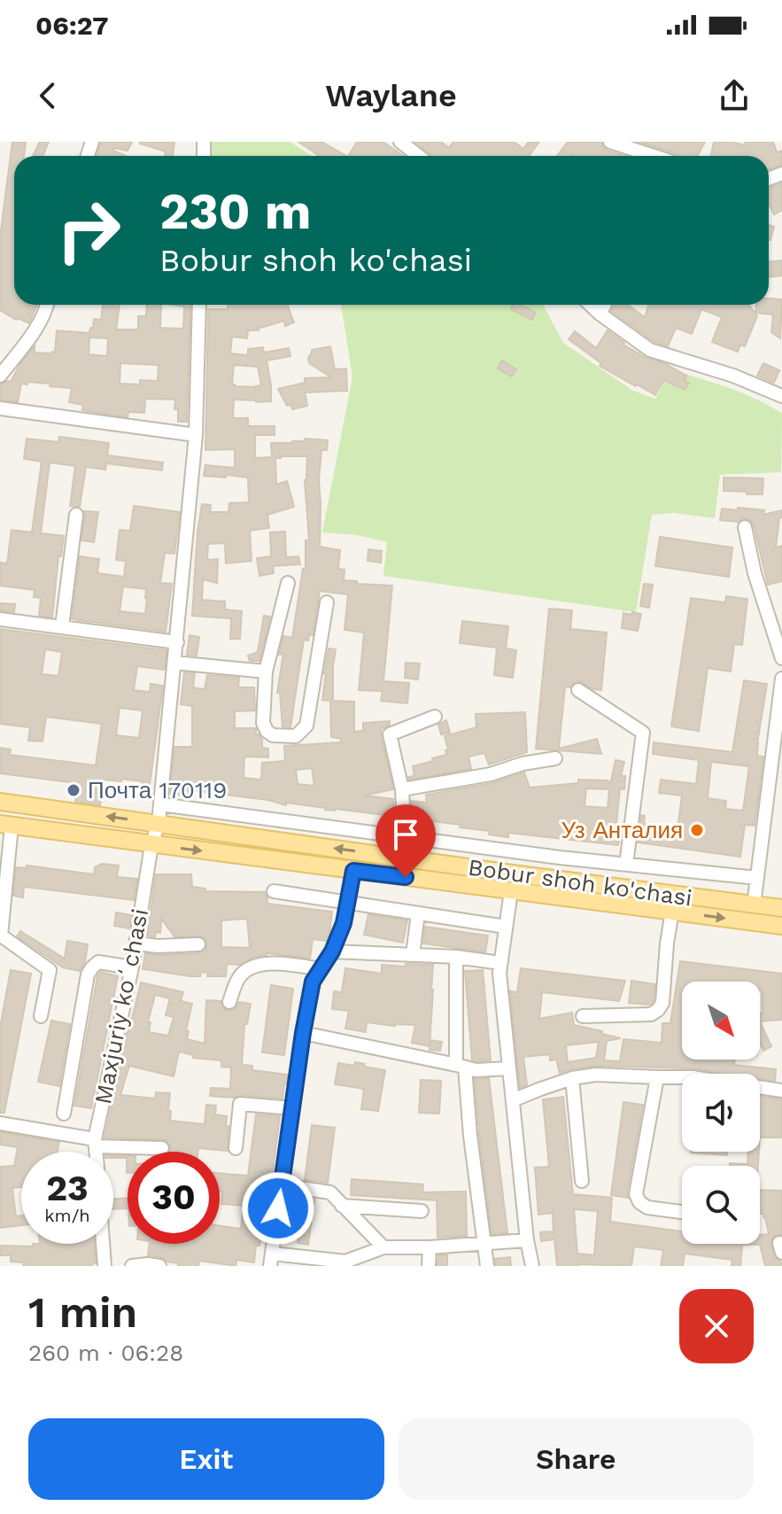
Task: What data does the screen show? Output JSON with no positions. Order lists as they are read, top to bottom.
{
  "streets": {
    "main road": ["Bobur shoh ko'chasi"],
    "street": ["Maxjuriy koʻchasi"]
  },
  "crossings": [
    ["Bobur shoh ko'chasi", "Maxjuriy koʻchasi"]
  ],
  "places": ["Почта 170119", "Уз Анталия"],
  "north": "bottom right",
  "page": {
    "status": "06:27",
    "header": "Waylane",
    "turn": ["230 m", "Bobur shoh ko'chasi"],
    "speed": "23 km/h",
    "limit": "30",
    "heading": ["1 min", "260 m · 06:28"],
    "buttons": ["Exit", "Share"]
  }
}
